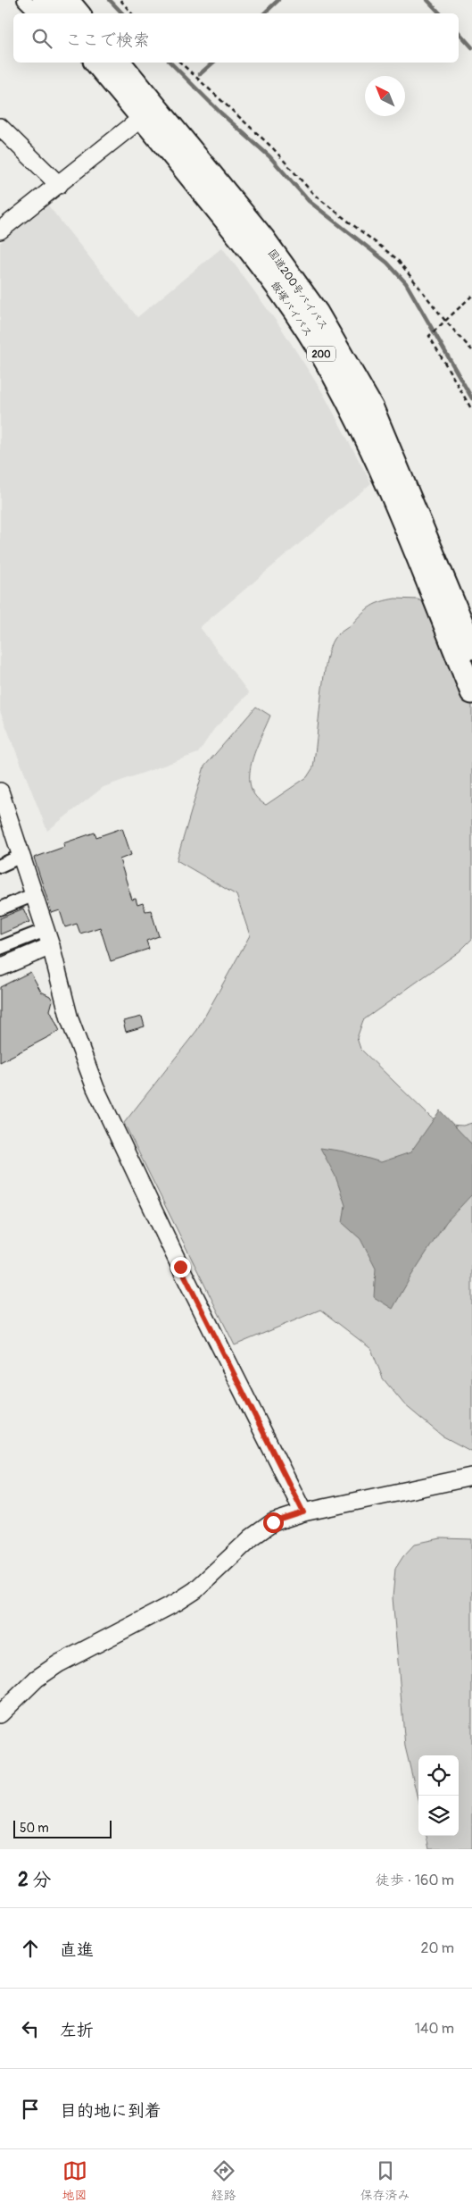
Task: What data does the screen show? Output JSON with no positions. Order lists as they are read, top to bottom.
{
  "streets": {
    "highway": ["国道200号バイパス", "飯塚バイパス", "200"]
  },
  "crossings": [
    ["国道200号バイパス", "飯塚バイパス"]
  ],
  "scale_bar": "50 m",
  "north": "top left",
  "page": {
    "search": "ここで検索",
    "scale": "50 m",
    "heading": ["2 分", "徒歩 · 160 m"],
    "list": [
      ["直進", "20 m"],
      ["左折", "140 m"],
      "目的地に到着"
    ],
    "nav": ["地図", "経路", "保存済み"]
  }
}
